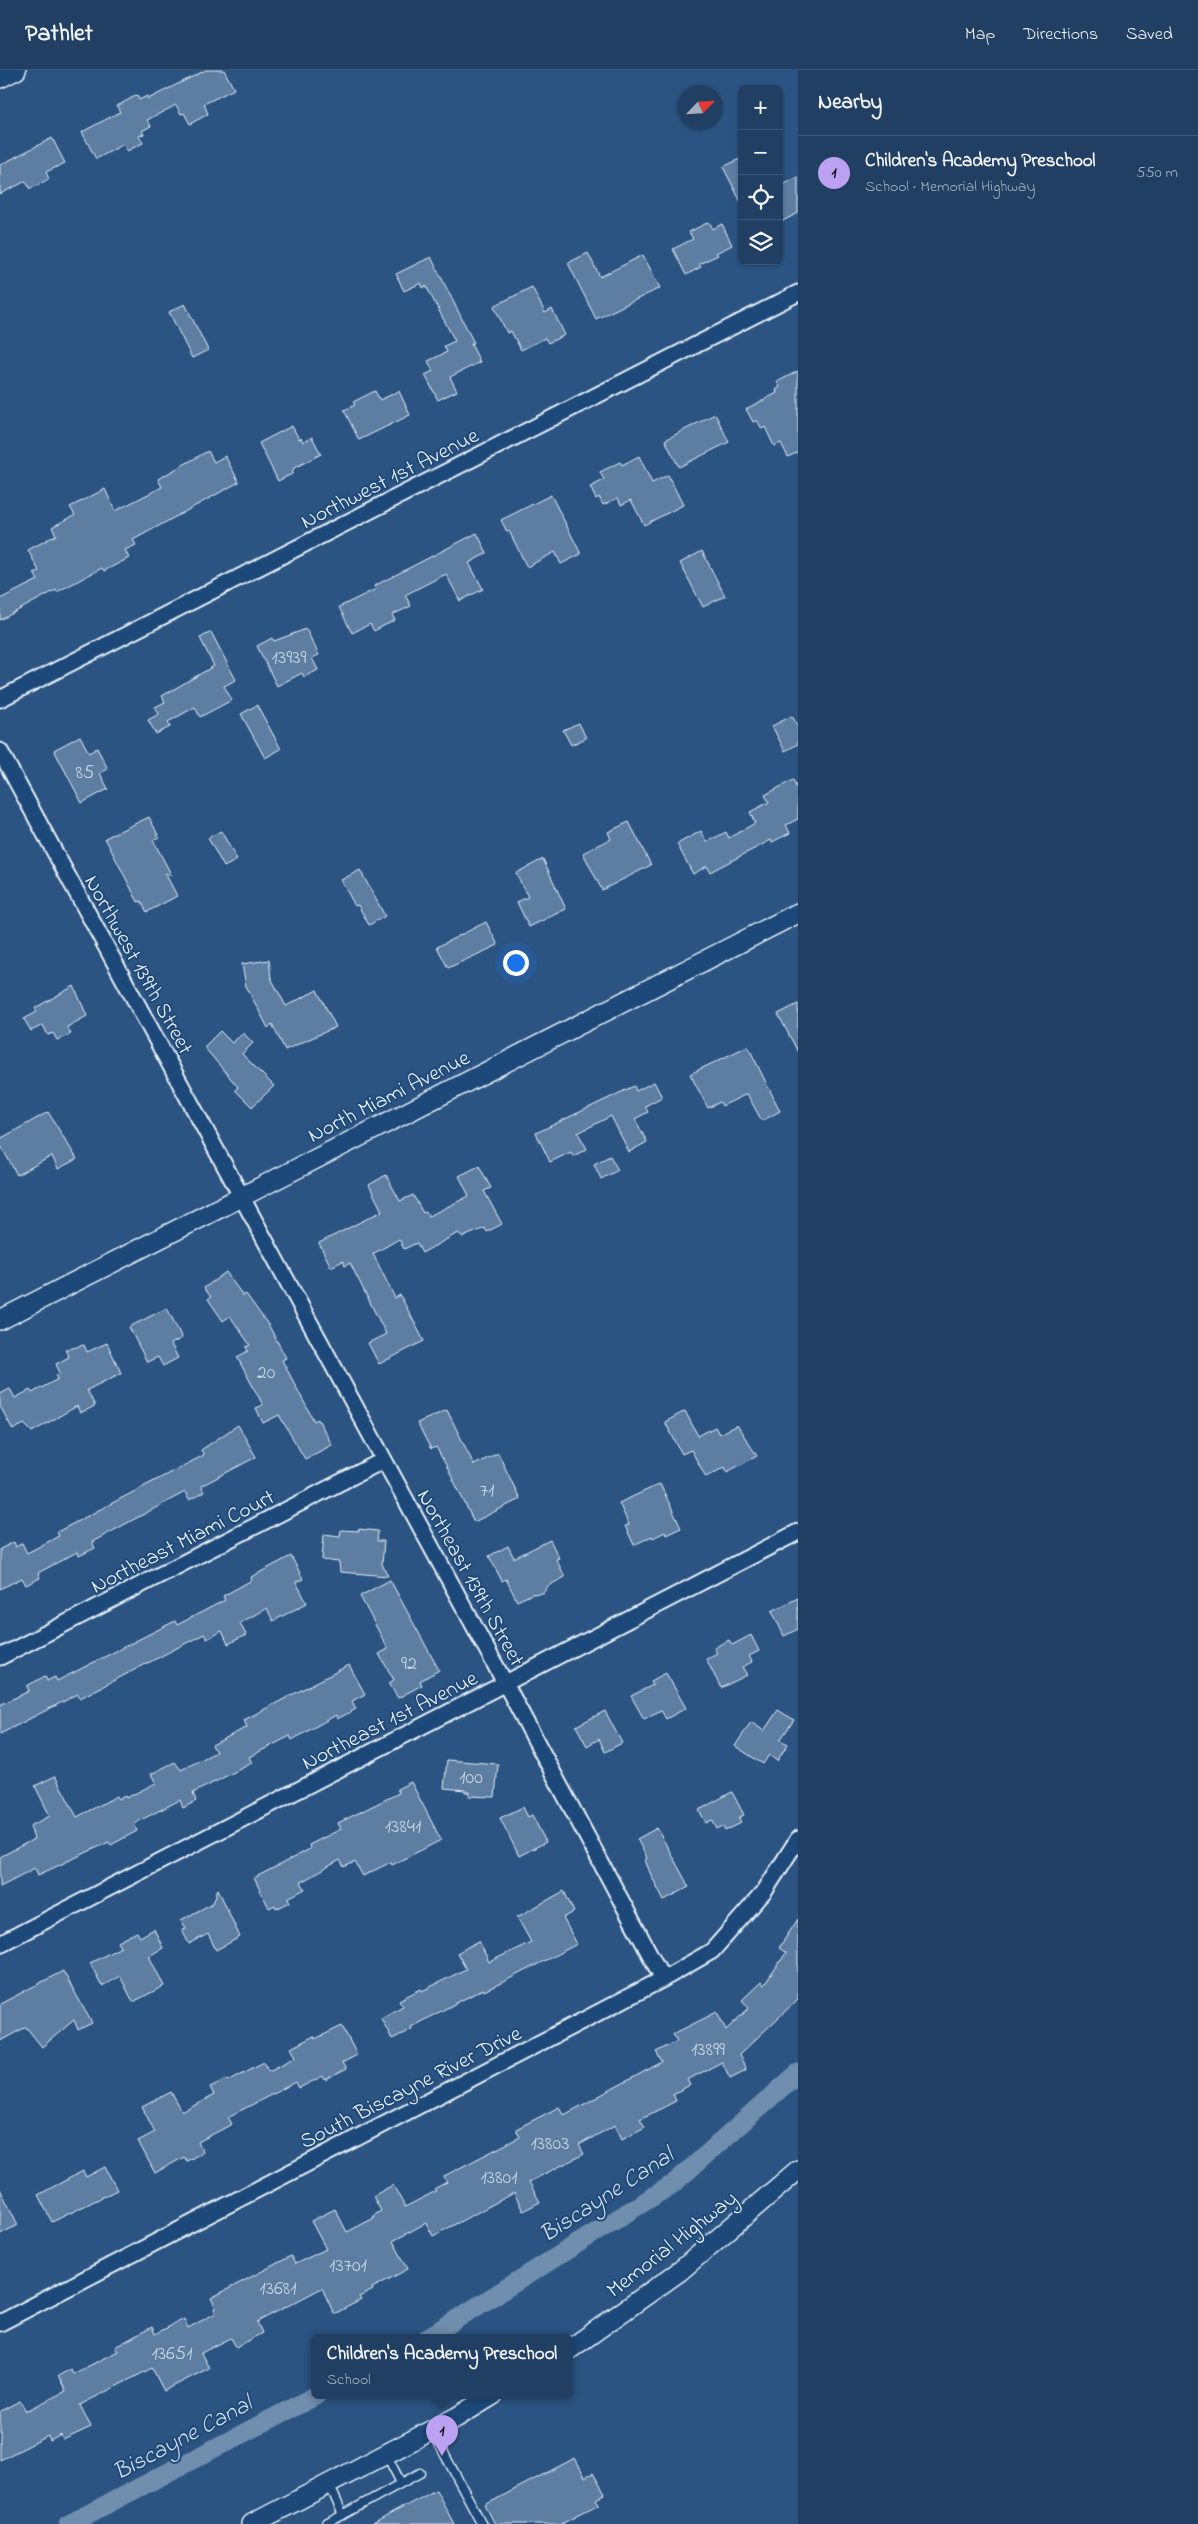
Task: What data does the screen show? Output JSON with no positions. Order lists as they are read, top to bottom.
{
  "streets": {
    "street": [
      "Northwest 1st Avenue",
      "Northwest 139th Street",
      "North Miami Avenue",
      "Northeast Miami Court",
      "Northeast 139th Street",
      "Northeast 1st Avenue",
      "South Biscayne River Drive",
      "Memorial Highway"
    ]
  },
  "crossings": [
    ["Northwest 139th Street", "North Miami Avenue"],
    ["Northwest 139th Street", "Northeast 139th Street"],
    ["North Miami Avenue", "Northeast 139th Street"],
    ["Northeast Miami Court", "Northeast 139th Street"],
    ["Northeast 139th Street", "Northeast 1st Avenue"],
    ["Northeast 139th Street", "South Biscayne River Drive"]
  ],
  "water": ["Biscayne Canal"],
  "house_numbers": [
    "13939",
    "85",
    "20",
    "71",
    "92",
    "100",
    "13841",
    "13899",
    "13803",
    "13801",
    "13701",
    "13681",
    "13651"
  ],
  "north": "top right",
  "page": {
    "header": "Pathlet",
    "nav": ["Map", "Directions", "Saved"],
    "heading": "Nearby",
    "map_buttons": ["+", "−"],
    "list": [
      {
        "mark": "1",
        "name": "Children's Academy Preschool",
        "note": "School · Memorial Highway",
        "value": "550 m"
      }
    ],
    "popup": ["Children's Academy Preschool", "School"],
    "pins": "1"
  }
}
